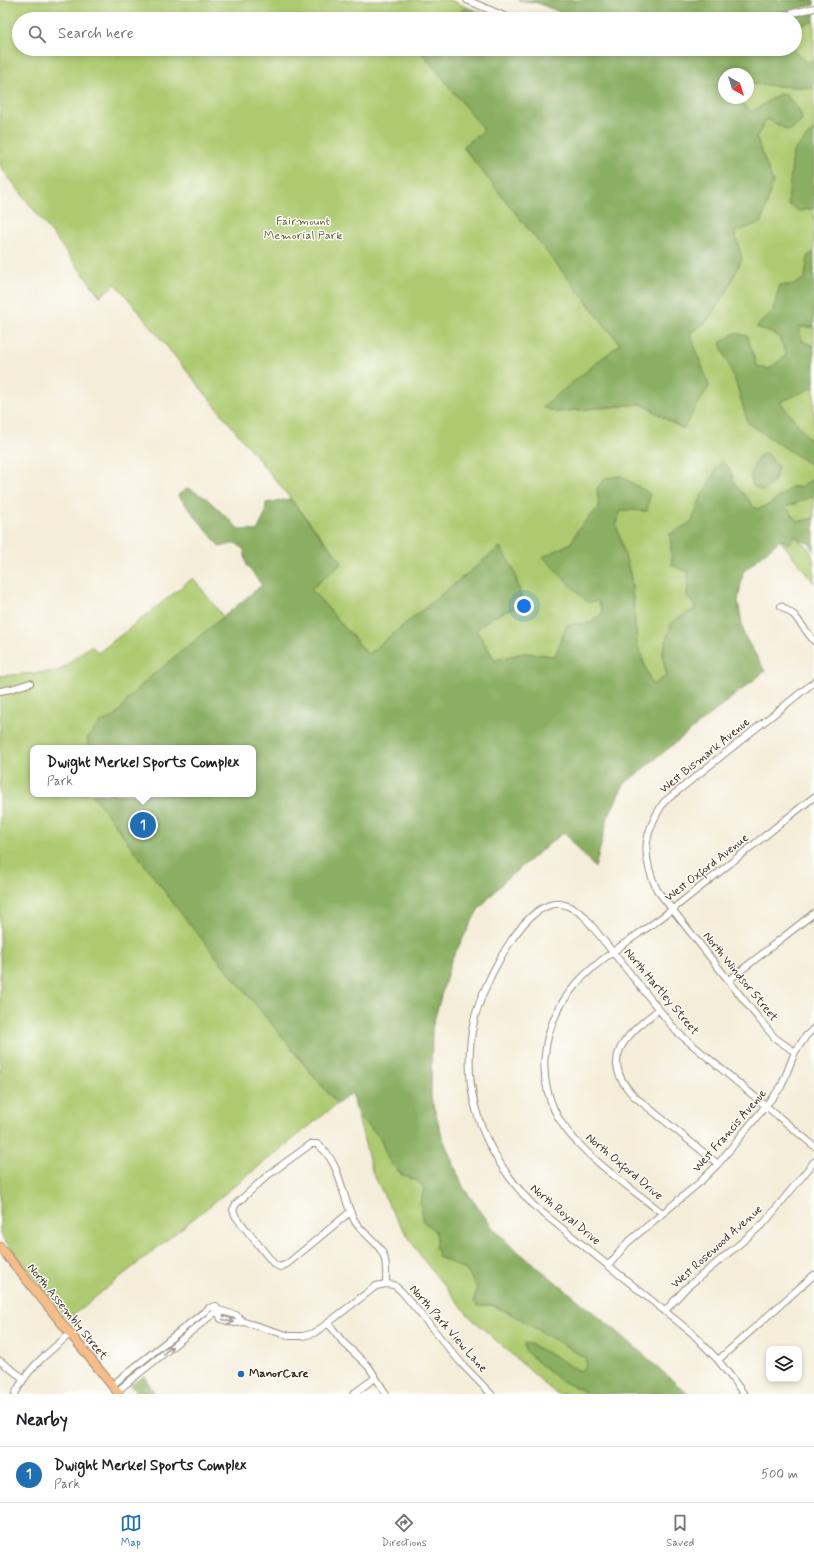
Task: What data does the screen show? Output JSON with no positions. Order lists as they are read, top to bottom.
{
  "streets": {
    "main road": ["North Assembly Street"],
    "street": [
      "West Bismark Avenue",
      "West Oxford Avenue",
      "North Windsor Street",
      "North Hartley Street",
      "West Francis Avenue",
      "North Oxford Drive",
      "North Royal Drive",
      "West Rosewood Avenue",
      "North Park View Lane"
    ]
  },
  "crossings": [
    ["West Bismark Avenue", "West Oxford Avenue"],
    ["West Bismark Avenue", "North Windsor Street"],
    ["West Oxford Avenue", "North Windsor Street"],
    ["West Oxford Avenue", "North Hartley Street"],
    ["West Oxford Avenue", "North Oxford Drive"],
    ["North Windsor Street", "West Francis Avenue"],
    ["North Hartley Street", "West Francis Avenue"],
    ["North Hartley Street", "North Oxford Drive"],
    ["North Hartley Street", "North Royal Drive"],
    ["West Francis Avenue", "North Oxford Drive"],
    ["West Francis Avenue", "North Royal Drive"],
    ["North Royal Drive", "West Rosewood Avenue"]
  ],
  "parks": ["Fairmount Memorial Park"],
  "places": ["ManorCare"],
  "north": "bottom right",
  "page": {
    "search": "Search here",
    "popup": ["Dwight Merkel Sports Complex", "Park"],
    "pins": "1",
    "heading": "Nearby",
    "list": [
      {
        "mark": "1",
        "name": "Dwight Merkel Sports Complex",
        "note": "Park",
        "value": "500 m"
      }
    ],
    "nav": ["Map", "Directions", "Saved"]
  }
}
